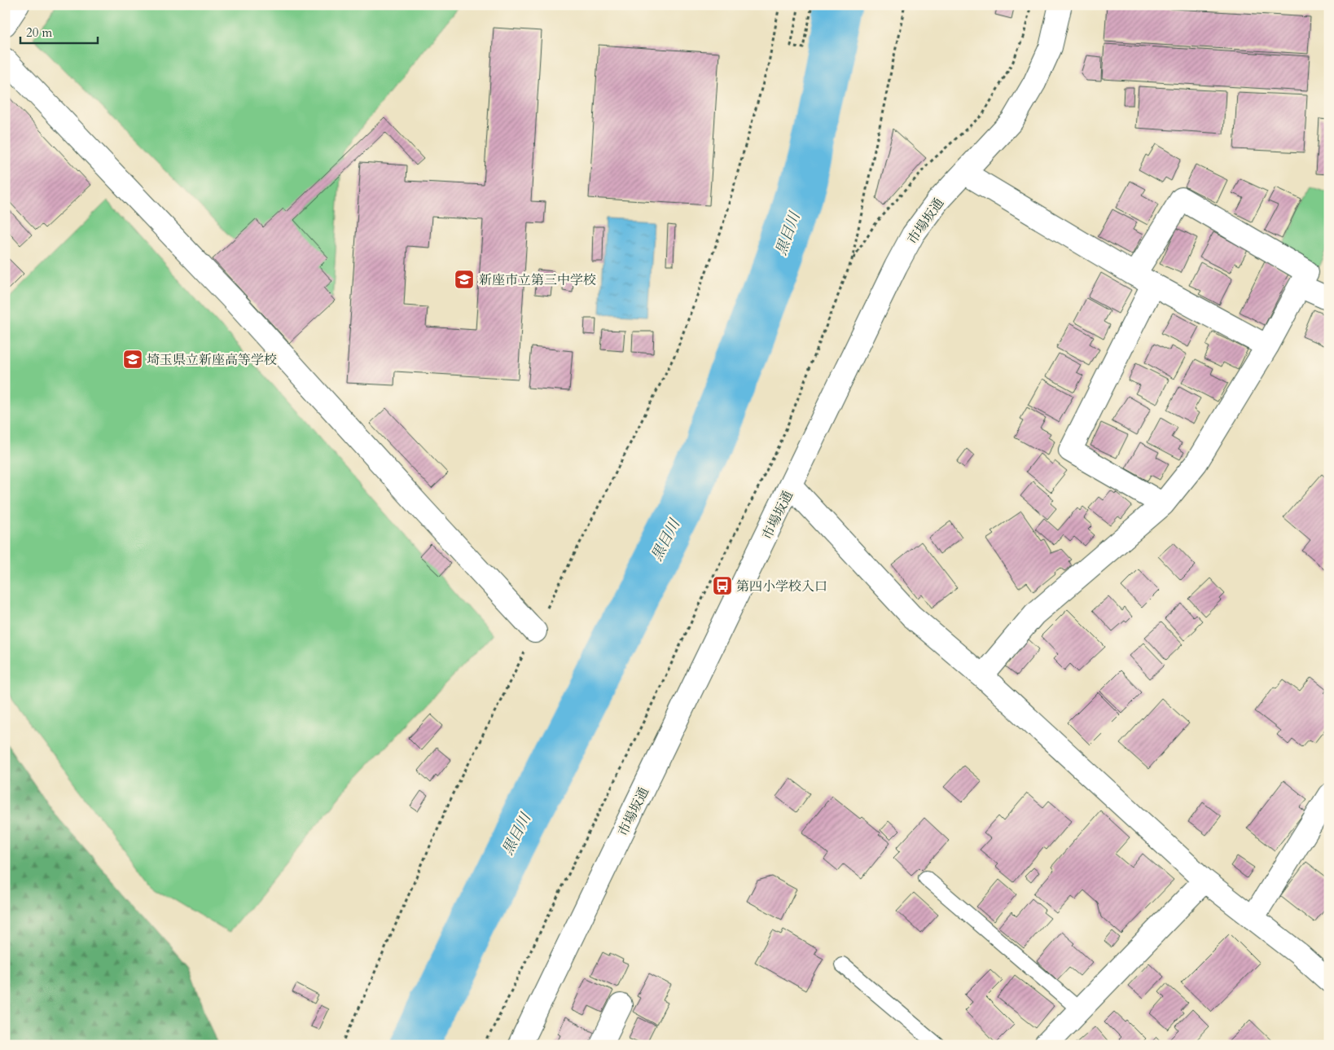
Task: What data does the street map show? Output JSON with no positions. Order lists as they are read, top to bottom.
{
  "streets": {
    "street": ["市場坂通"]
  },
  "water": ["黒目川"],
  "places": {
    "school or university": ["新座市立第三中学校", "埼玉県立新座高等学校"],
    "bus stop": ["第四小学校入口"]
  },
  "scale_bar": "20 m"
}
